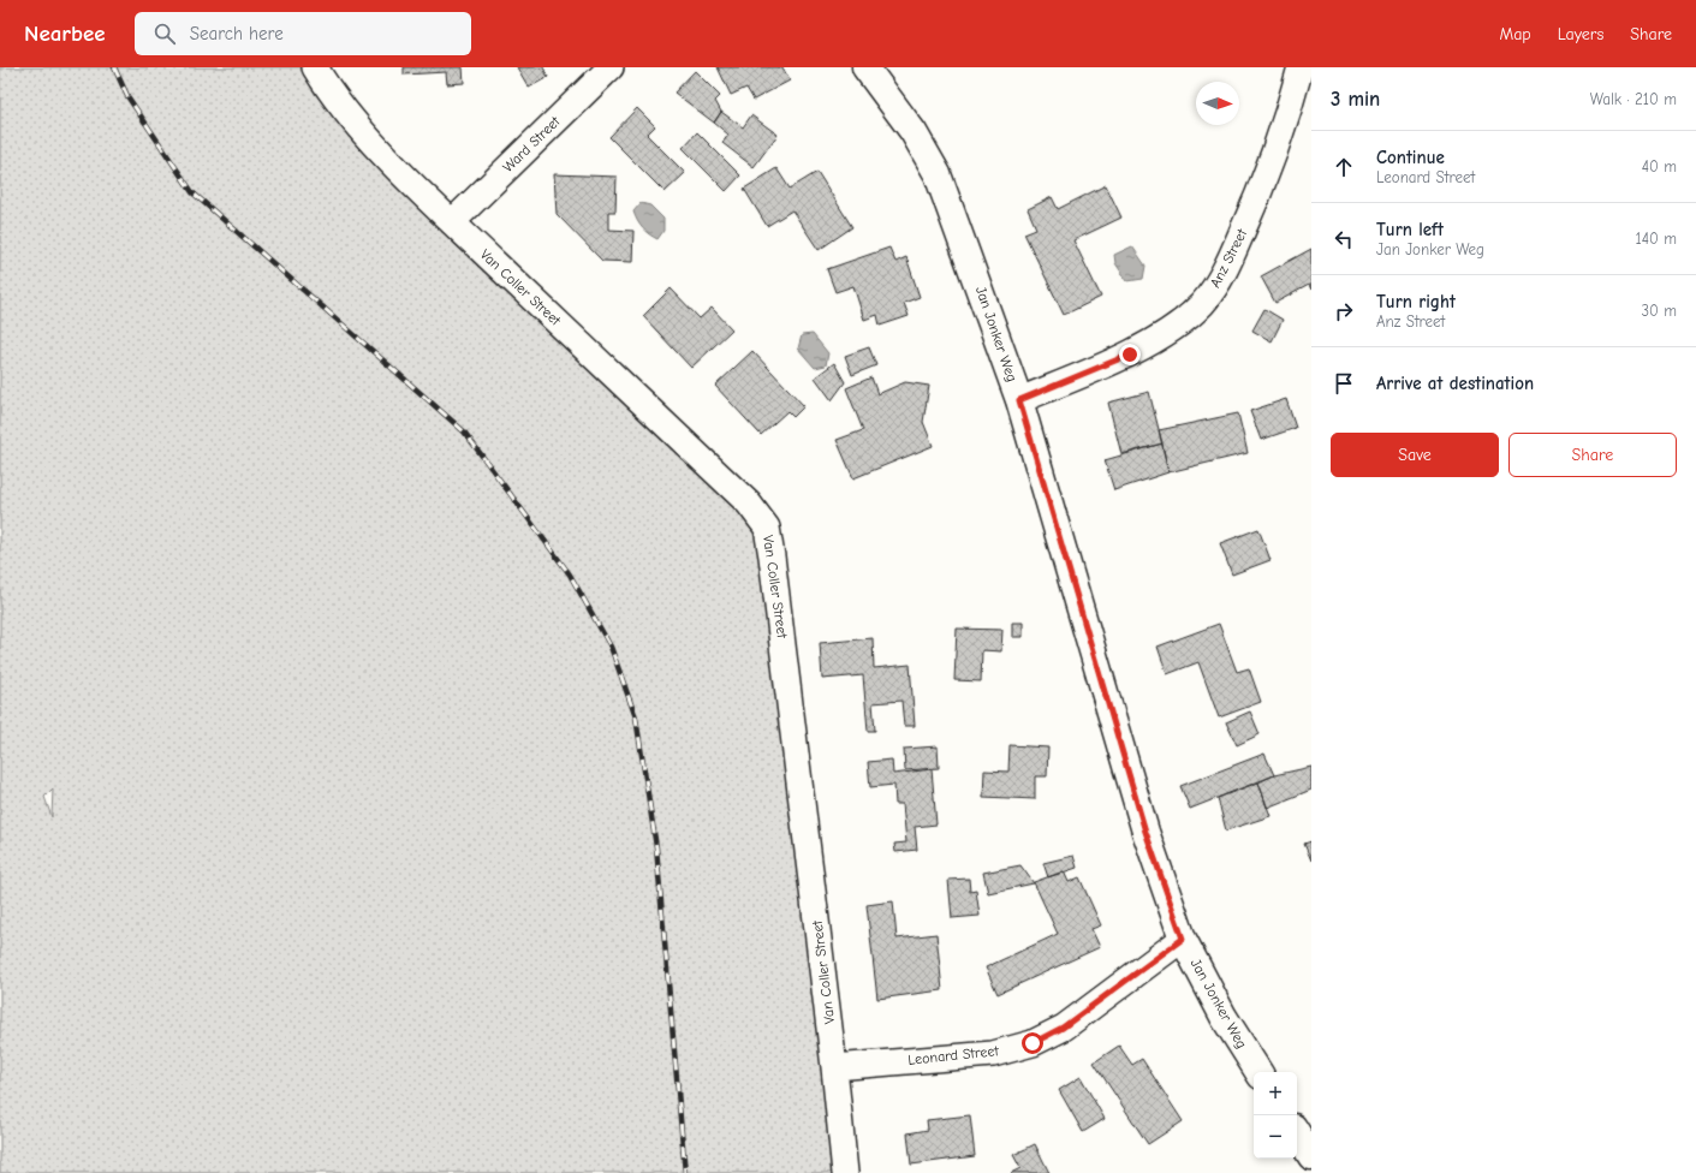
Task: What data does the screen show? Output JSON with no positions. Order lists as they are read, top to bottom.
{
  "streets": {
    "main road": ["Jan Jonker Weg"],
    "street": [
      "Ward Street",
      "Anz Street",
      "Van Coller Street",
      "Leonard Street"
    ]
  },
  "crossings": [
    ["Ward Street", "Van Coller Street"],
    ["Anz Street", "Jan Jonker Weg"],
    ["Van Coller Street", "Leonard Street"],
    ["Jan Jonker Weg", "Leonard Street"]
  ],
  "north": "right",
  "page": {
    "header": "Nearbee",
    "search": "Search here",
    "nav": ["Map", "Layers", "Share"],
    "heading": ["3 min", "Walk · 210 m"],
    "list": [
      ["Continue", "Leonard Street", "40 m"],
      ["Turn left", "Jan Jonker Weg", "140 m"],
      ["Turn right", "Anz Street", "30 m"],
      "Arrive at destination"
    ],
    "buttons": ["Save", "Share"],
    "map_buttons": ["+", "−"]
  }
}
